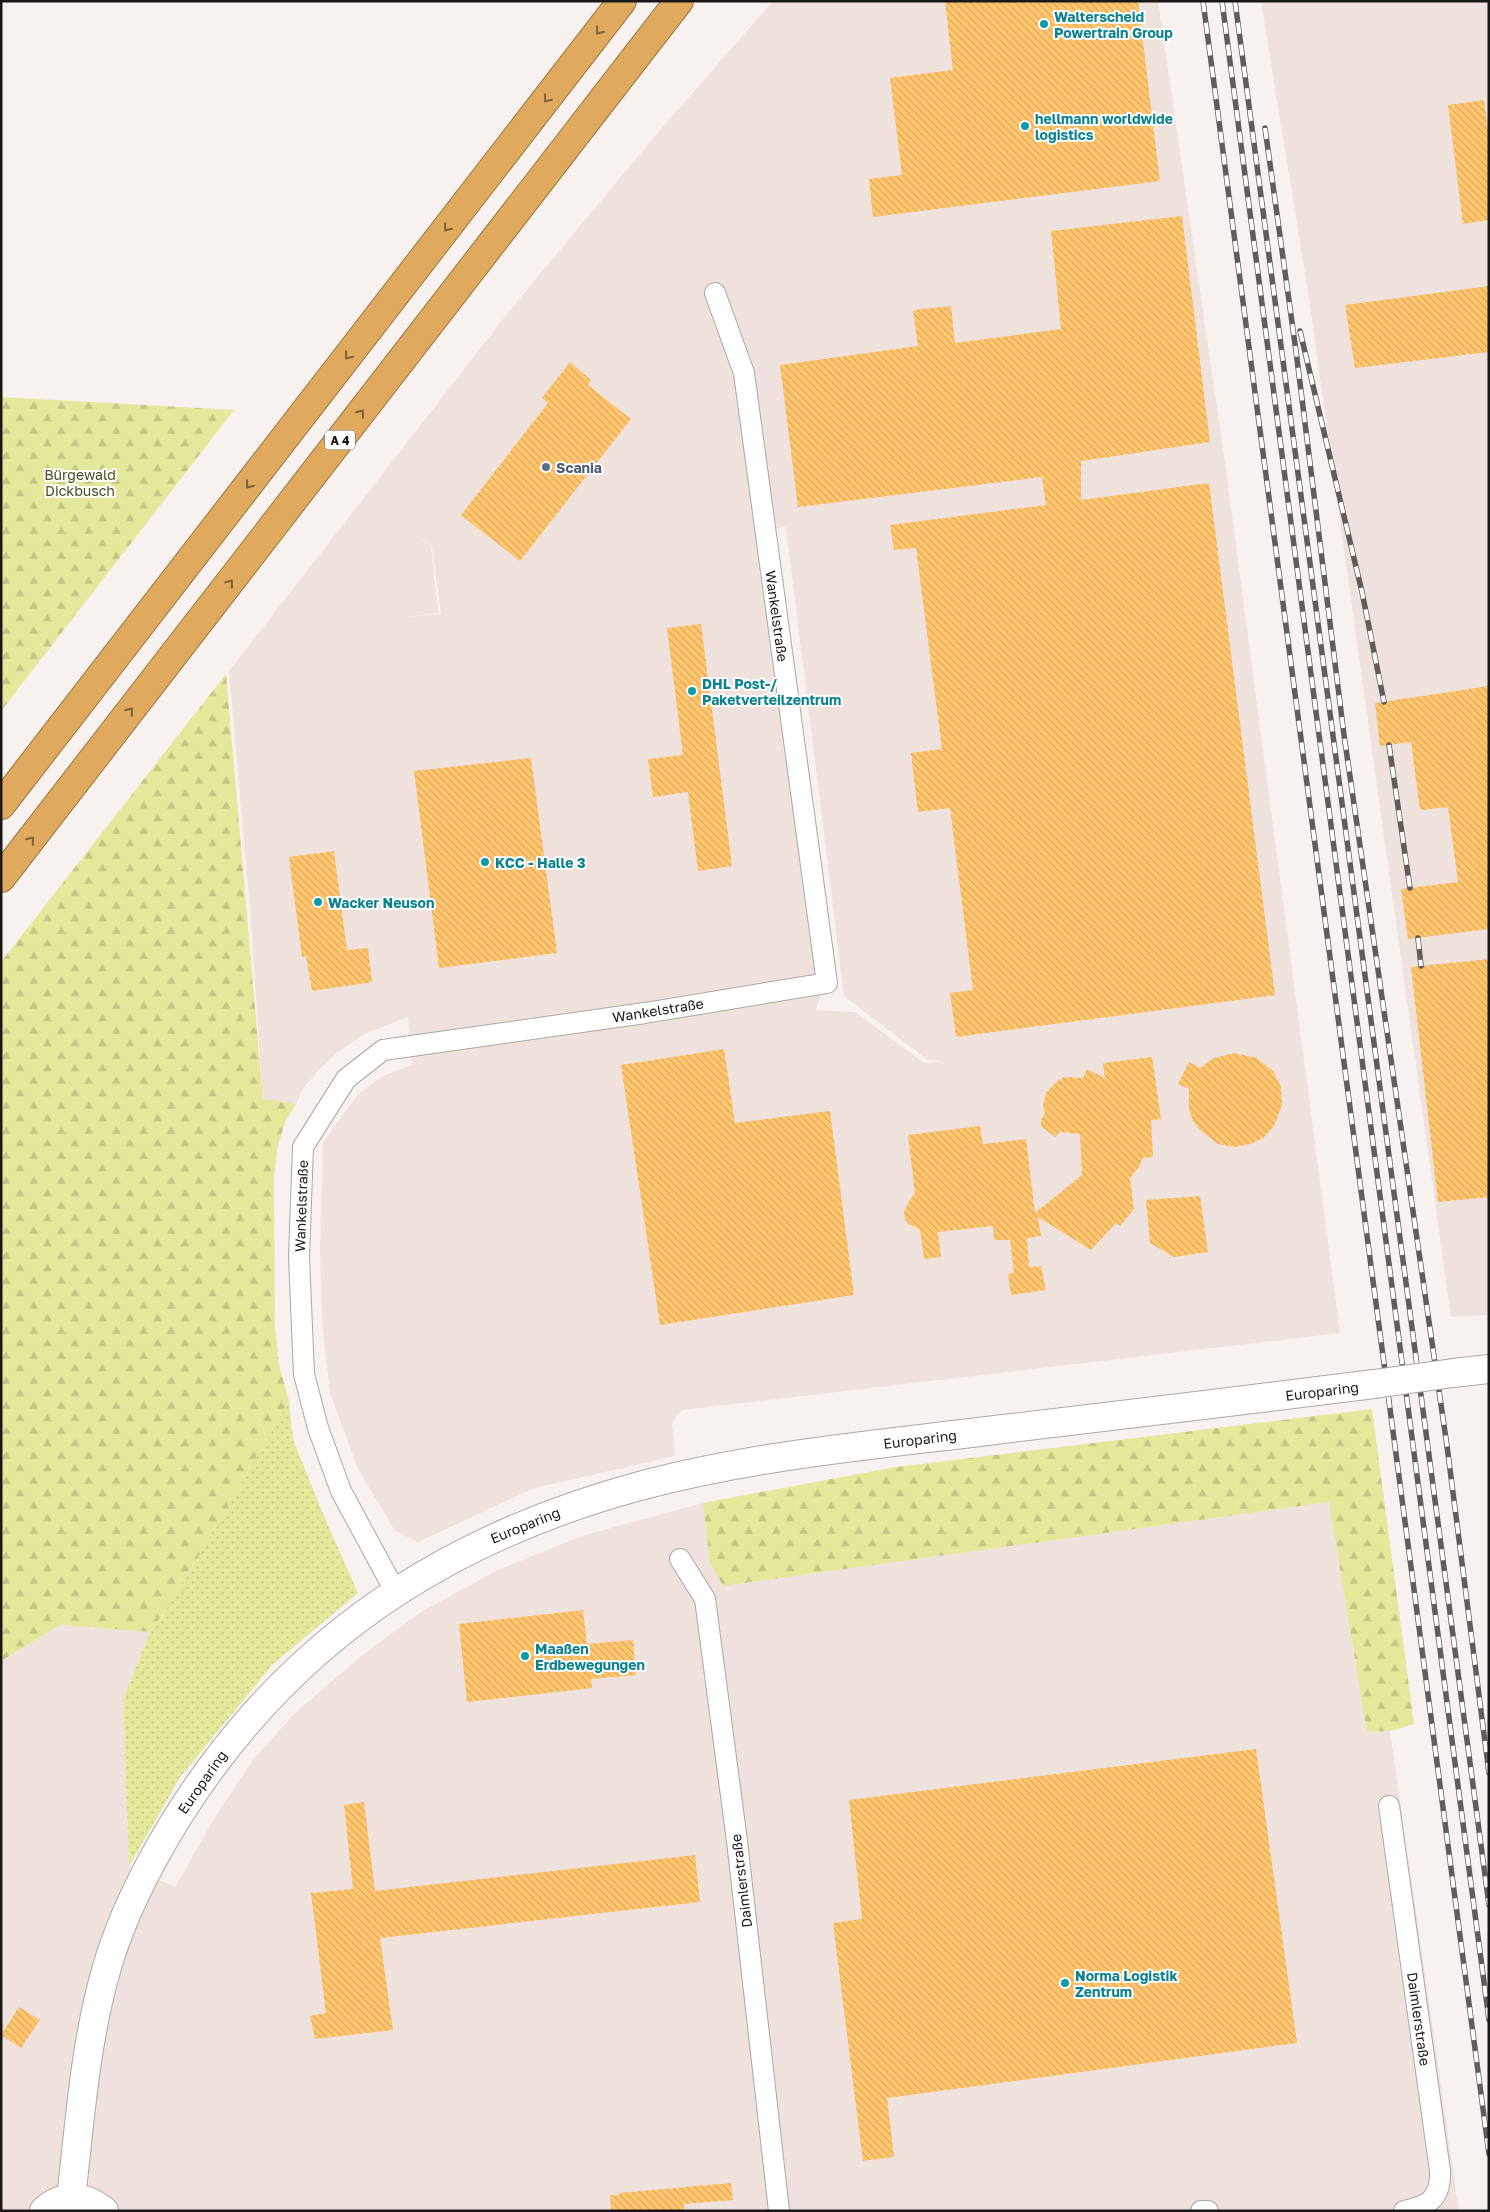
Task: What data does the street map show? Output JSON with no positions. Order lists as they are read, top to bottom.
{
  "streets": {
    "highway": ["A 4"],
    "street": ["Wankelstraße", "Europaring", "Daimlerstraße"]
  },
  "crossings": [
    ["Wankelstraße", "Europaring"]
  ],
  "parks": ["Bürgewald Dickbusch"],
  "places": [
    "Walterscheid Powertrain Group",
    "hellmann worldwide logistics",
    "Scania",
    "DHL Post-/ Paketverteilzentrum",
    "KCC - Halle 3",
    "Wacker Neuson",
    "Maaßen Erdbewegungen",
    "Norma Logistik Zentrum"
  ]
}
